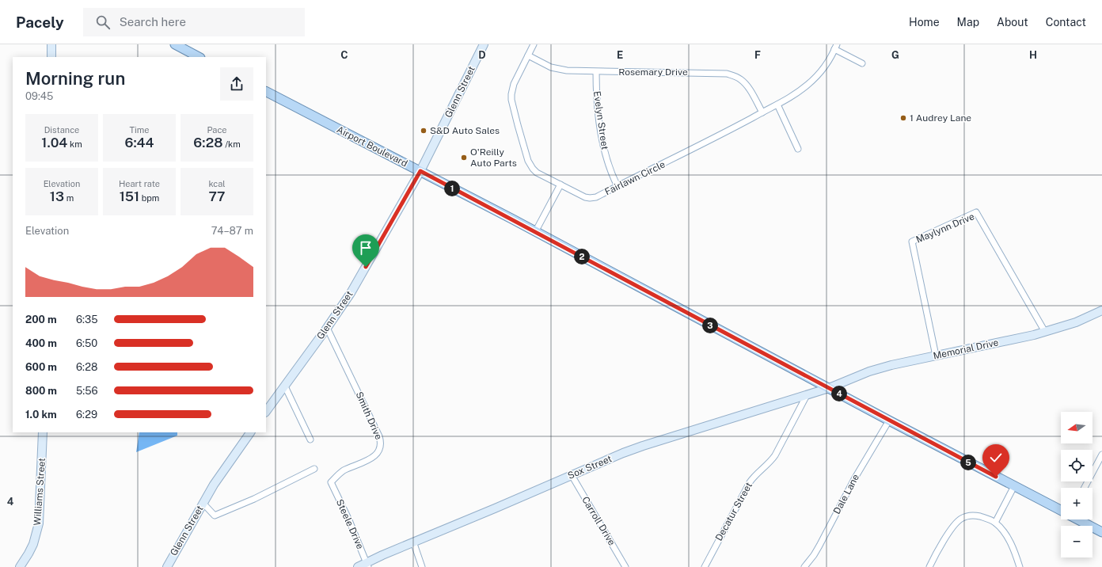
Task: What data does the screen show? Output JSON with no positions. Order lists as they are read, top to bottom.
{
  "streets": {
    "main road": ["Airport Boulevard"],
    "street": [
      "Rosemary Drive",
      "Glenn Street",
      "Evelyn Street",
      "Fairlawn Circle",
      "Maylynn Drive",
      "Memorial Drive",
      "Smith Drive",
      "Sox Street",
      "Williams Street",
      "Dale Lane",
      "Decatur Street",
      "Carroll Drive",
      "Steele Drive"
    ]
  },
  "crossings": [
    ["Rosemary Drive", "Evelyn Street"],
    ["Rosemary Drive", "Fairlawn Circle"],
    ["Glenn Street", "Airport Boulevard"],
    ["Glenn Street", "Smith Drive"],
    ["Evelyn Street", "Fairlawn Circle"],
    ["Airport Boulevard", "Memorial Drive"],
    ["Airport Boulevard", "Sox Street"],
    ["Airport Boulevard", "Dale Lane"],
    ["Maylynn Drive", "Memorial Drive"],
    ["Memorial Drive", "Sox Street"],
    ["Smith Drive", "Steele Drive"],
    ["Sox Street", "Decatur Street"],
    ["Sox Street", "Carroll Drive"],
    ["Sox Street", "Steele Drive"]
  ],
  "places": ["1 Audrey Lane", "S&D Auto Sales", "O'Reilly Auto Parts"],
  "north": "left",
  "page": {
    "header": "Pacely",
    "search": "Search here",
    "nav": [
      "Home",
      "Map",
      "About",
      "Contact"
    ],
    "heading": ["Morning run", "09:45"],
    "stats": [
      ["Distance", "1.04 km"],
      ["Time", "6:44"],
      ["Pace", "6:28 /km"],
      ["Elevation", "13 m"],
      ["Heart rate", "151 bpm"],
      ["kcal", "77"]
    ],
    "pins": [
      "1",
      "2",
      "3",
      "4",
      "5"
    ],
    "chart": ["Elevation", "74–87 m"],
    "list": [
      {
        "name": "200 m",
        "note": "6:35"
      },
      {
        "name": "400 m",
        "note": "6:50"
      },
      {
        "name": "600 m",
        "note": "6:28"
      },
      {
        "name": "800 m",
        "note": "5:56"
      },
      {
        "name": "1.0 km",
        "note": "6:29"
      }
    ],
    "map_buttons": ["+", "−"]
  },
  "grid": {
    "columns": [
      "C",
      "D",
      "E",
      "F",
      "G",
      "H"
    ],
    "rows": ["4"]
  }
}
